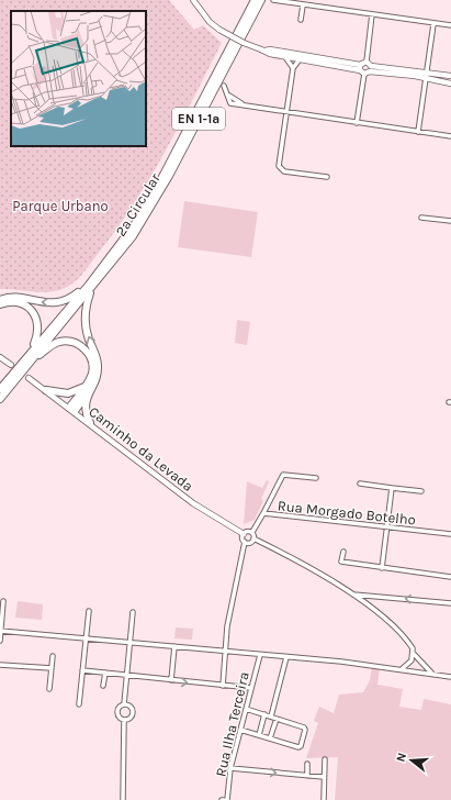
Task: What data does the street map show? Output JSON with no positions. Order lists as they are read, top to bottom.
{
  "streets": {
    "highway": ["EN 1-1ª", "2ª Circular"],
    "street": ["Caminho da Levada", "Rua Morgado Botelho", "Rua Ilha Terceira"]
  },
  "crossings": [
    ["Caminho da Levada", "Rua Morgado Botelho"]
  ],
  "parks": ["Parque Urbano"],
  "north": "left"
}
